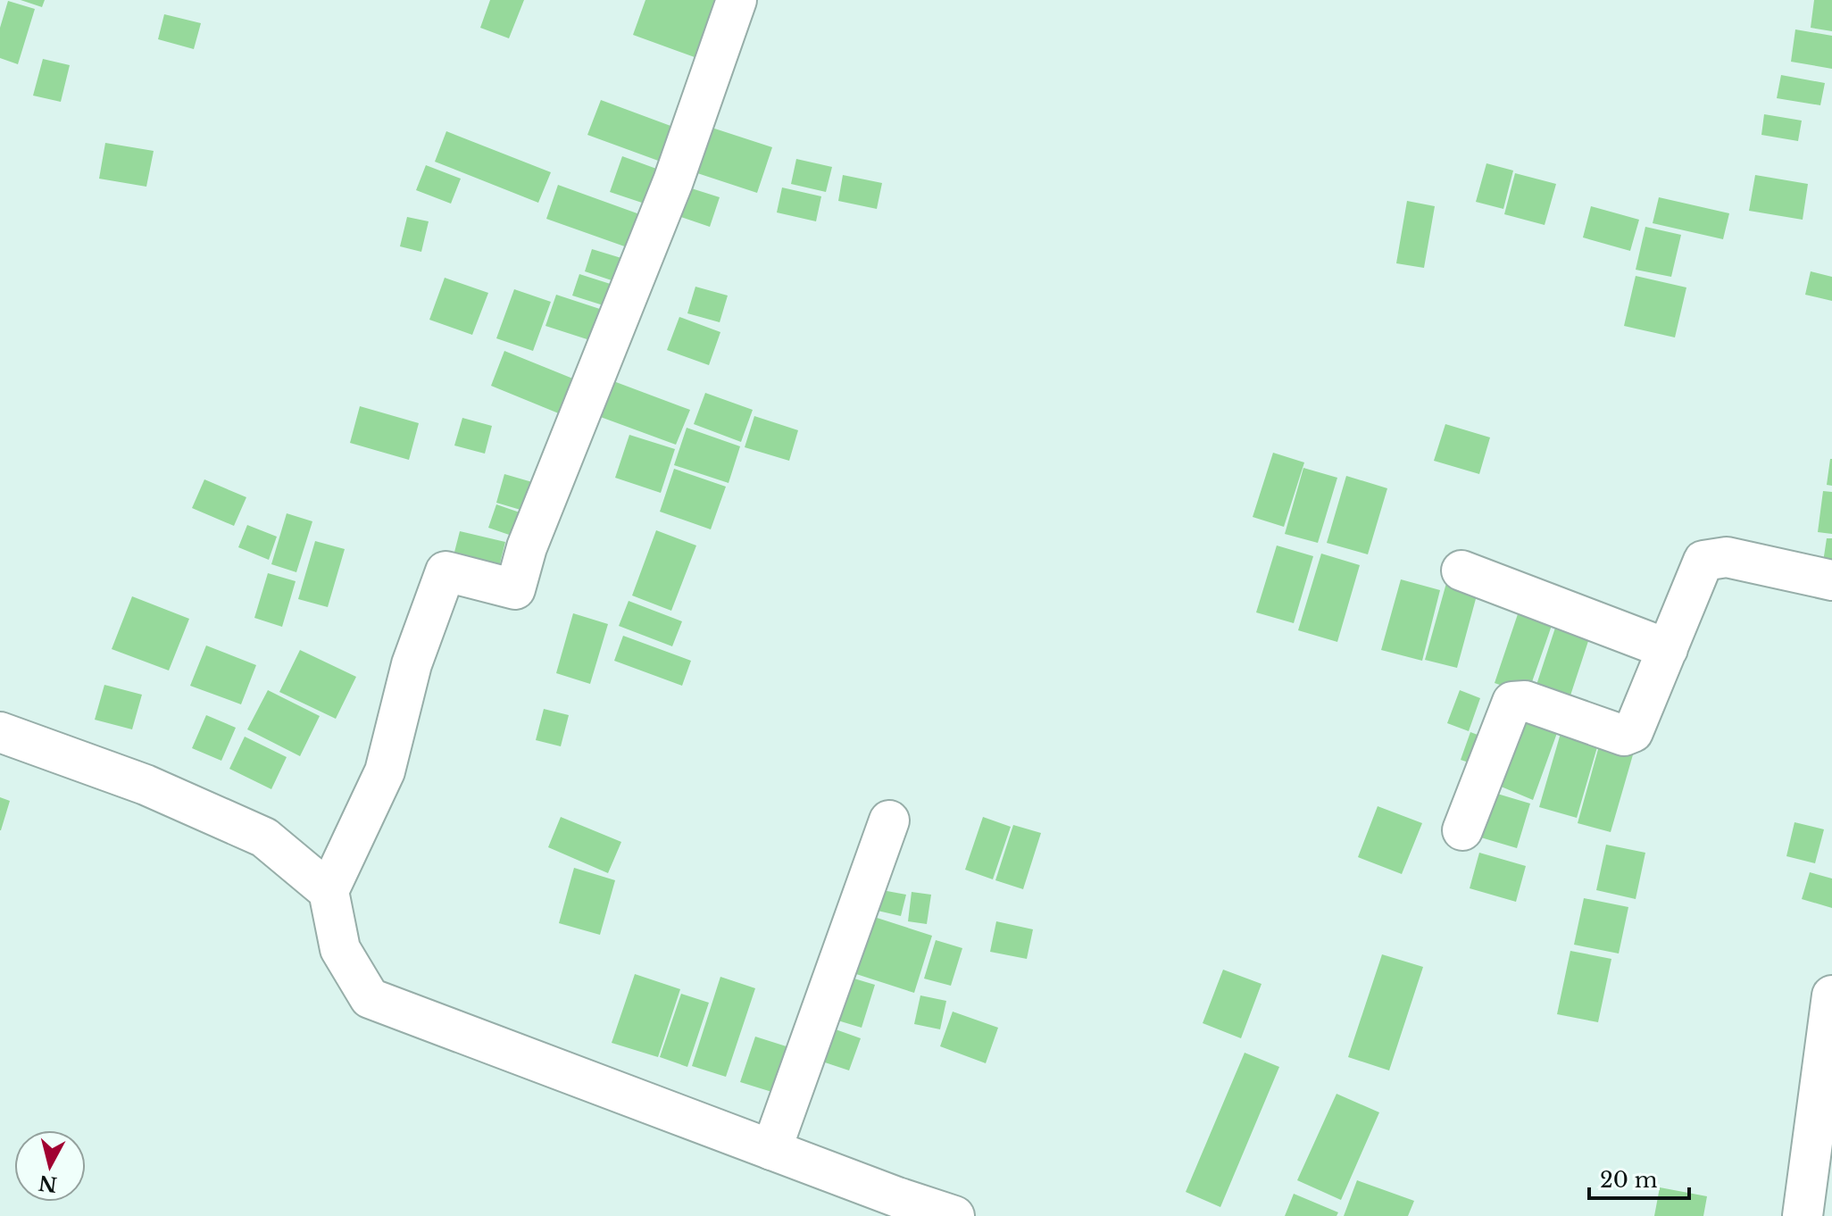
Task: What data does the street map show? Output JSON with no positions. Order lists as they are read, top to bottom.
{
  "scale_bar": "20 m",
  "north": "bottom"
}
